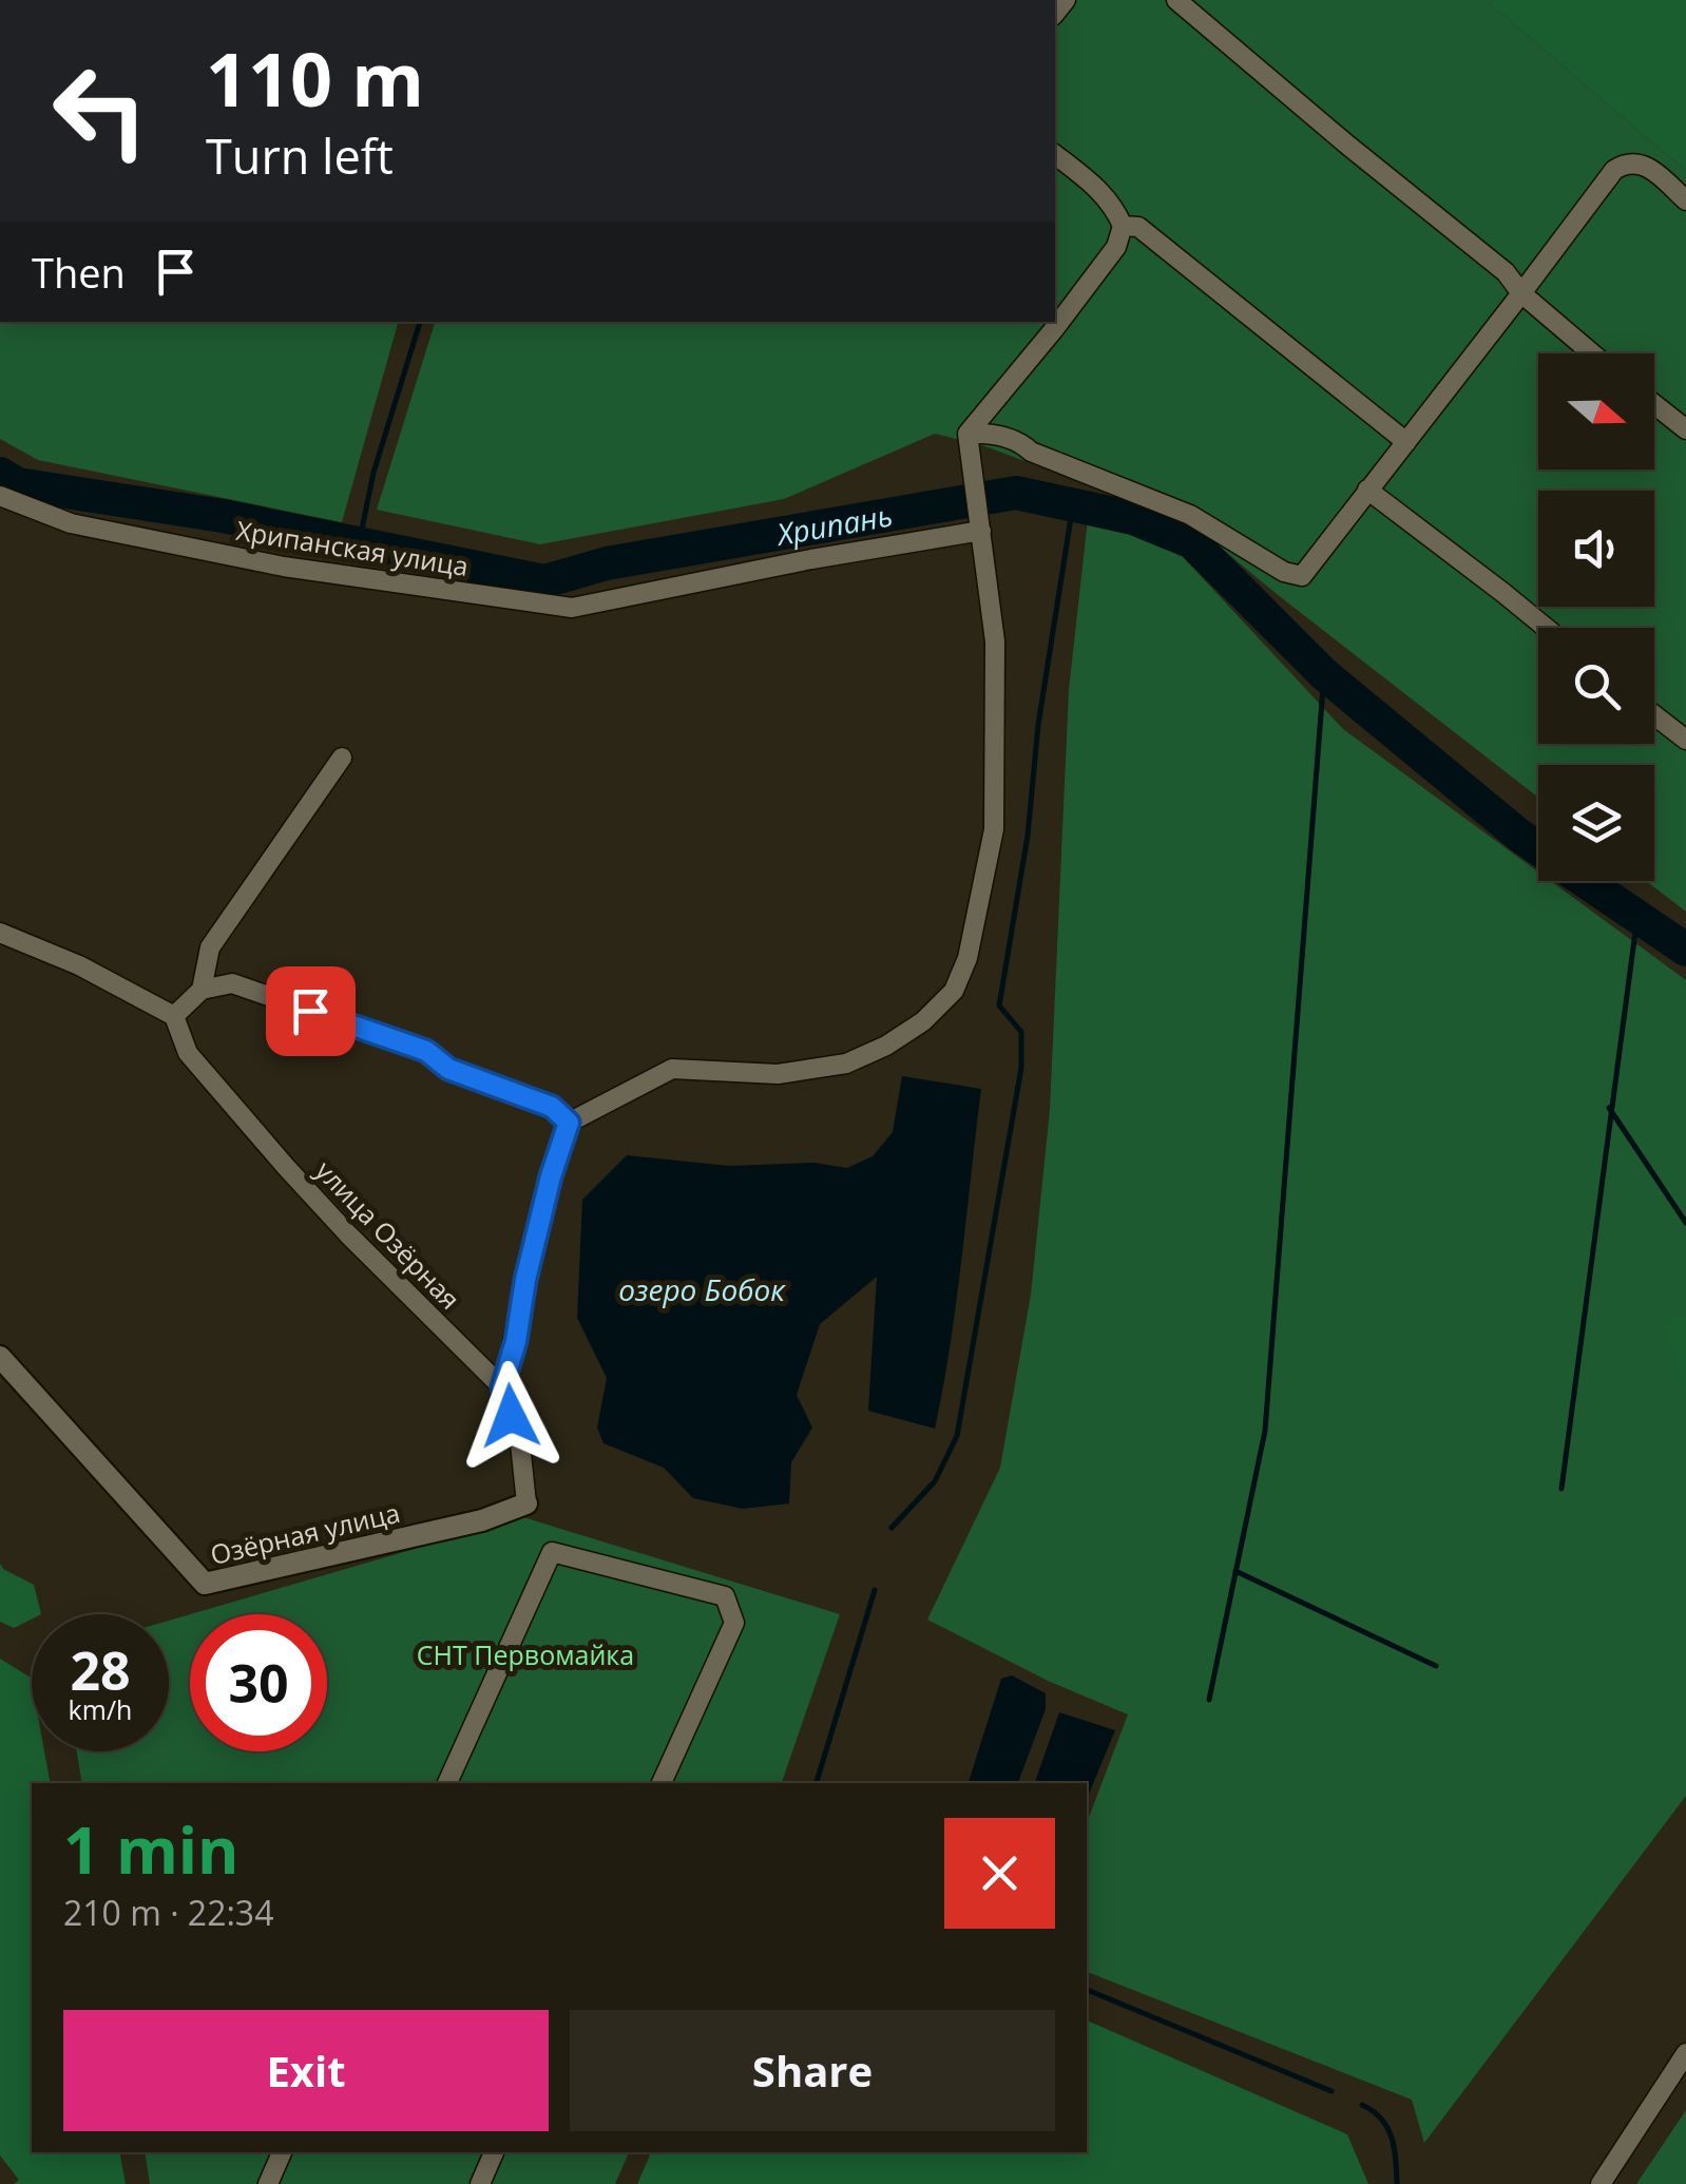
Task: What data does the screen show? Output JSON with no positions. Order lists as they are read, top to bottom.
{
  "streets": {
    "street": ["Хрипанская улица", "улица Озёрная", "Озёрная улица"]
  },
  "crossings": [
    ["улица Озёрная", "Озёрная улица"]
  ],
  "water": ["Хрипань", "озеро Бобок"],
  "parks": ["СНТ Первомайка"],
  "north": "right",
  "page": {
    "turn": ["110 m", "Turn left"],
    "then": "Then",
    "speed": "28 km/h",
    "limit": "30",
    "heading": ["1 min", "210 m · 22:34"],
    "buttons": ["Exit", "Share"]
  }
}
